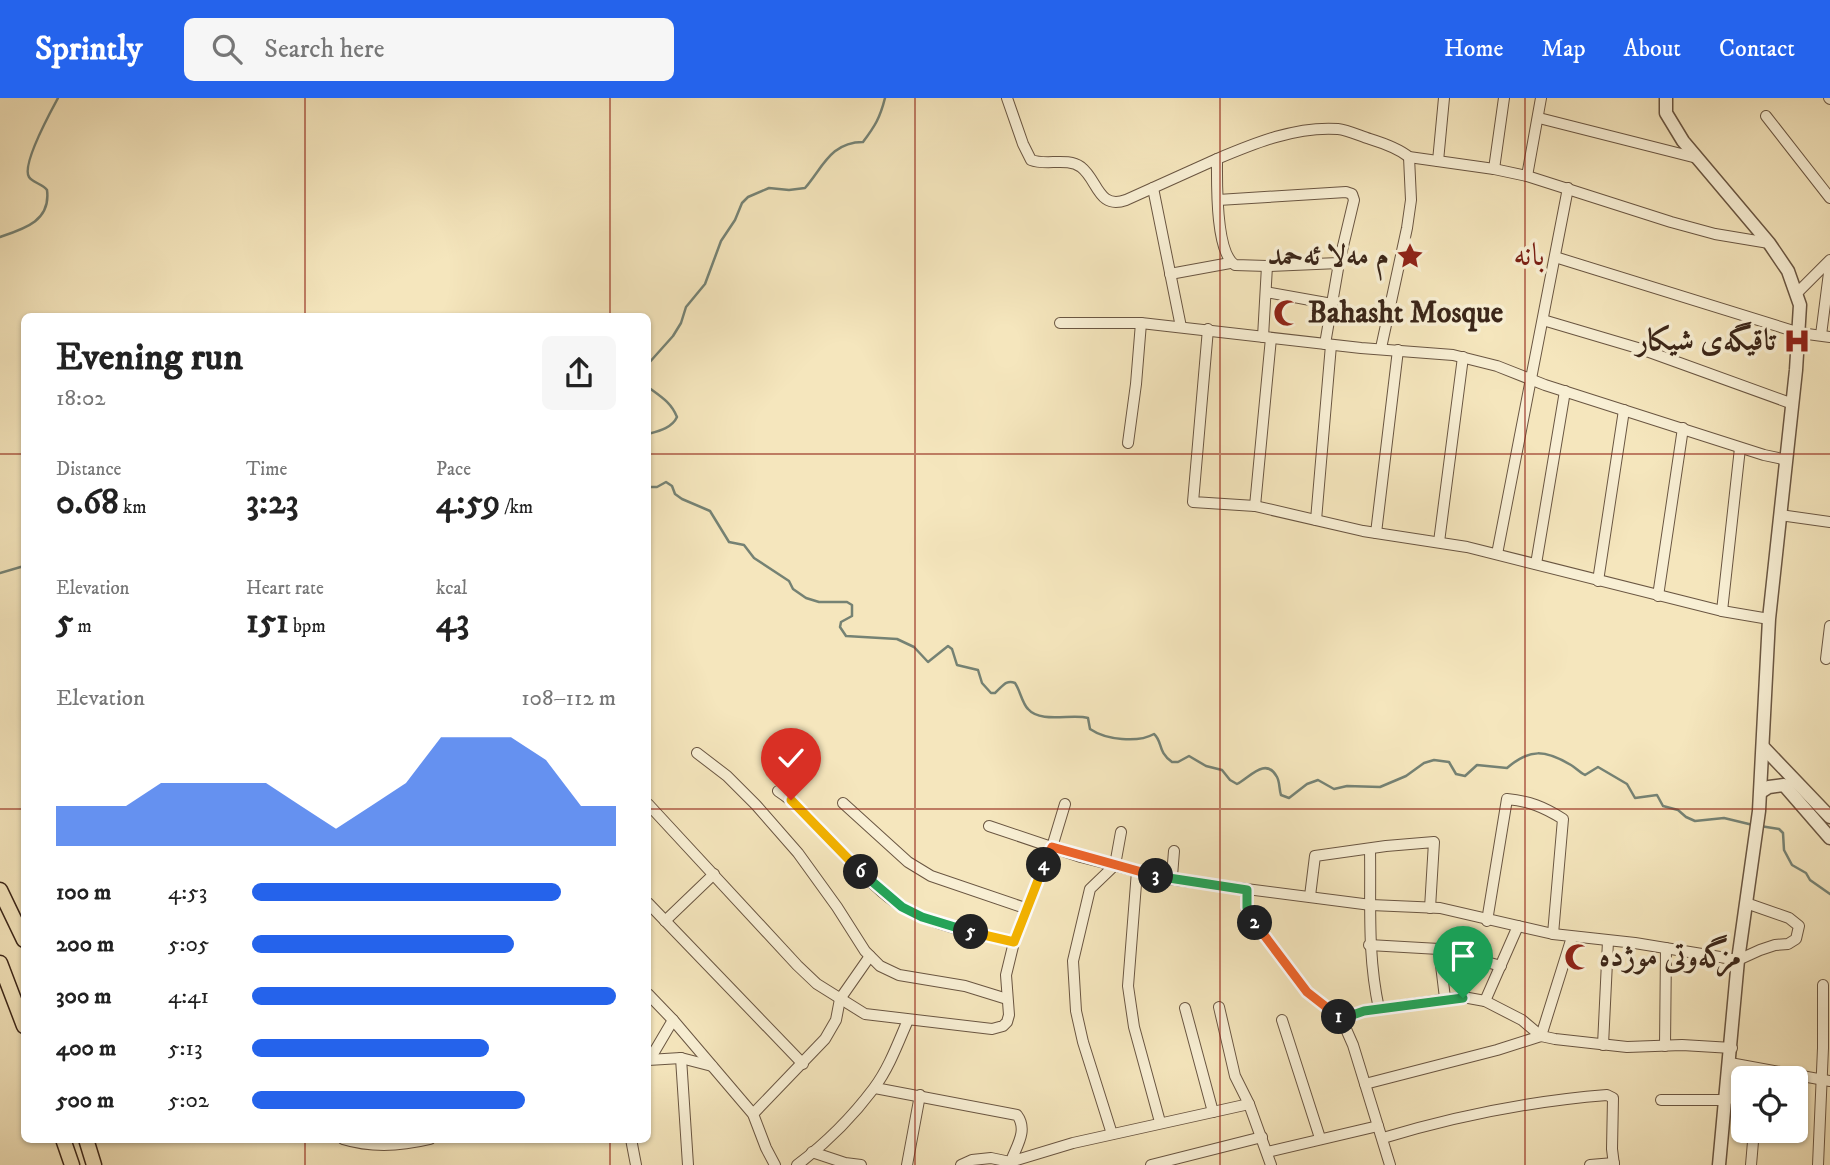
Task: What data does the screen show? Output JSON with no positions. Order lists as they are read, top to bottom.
{
  "districts": ["بانە"],
  "places": {
    "place": ["م مەلا ئەحمد"],
    "mosque": ["Bahasht Mosque", "مزگەوتی موژدە"],
    "hospital": ["تاقیگەی شیکار"]
  },
  "page": {
    "header": "Sprintly",
    "search": "Search here",
    "nav": [
      "Home",
      "Map",
      "About",
      "Contact"
    ],
    "heading": ["Evening run", "18:02"],
    "stats": [
      ["Distance", "0.68 km"],
      ["Time", "3:23"],
      ["Pace", "4:59 /km"],
      ["Elevation", "5 m"],
      ["Heart rate", "151 bpm"],
      ["kcal", "43"]
    ],
    "chart": ["Elevation", "108–112 m"],
    "pins": [
      "4",
      "6",
      "3",
      "2",
      "5",
      "1"
    ],
    "list": [
      {
        "name": "100 m",
        "note": "4:53"
      },
      {
        "name": "200 m",
        "note": "5:05"
      },
      {
        "name": "300 m",
        "note": "4:41"
      },
      {
        "name": "400 m",
        "note": "5:13"
      },
      {
        "name": "500 m",
        "note": "5:02"
      }
    ]
  }
}
